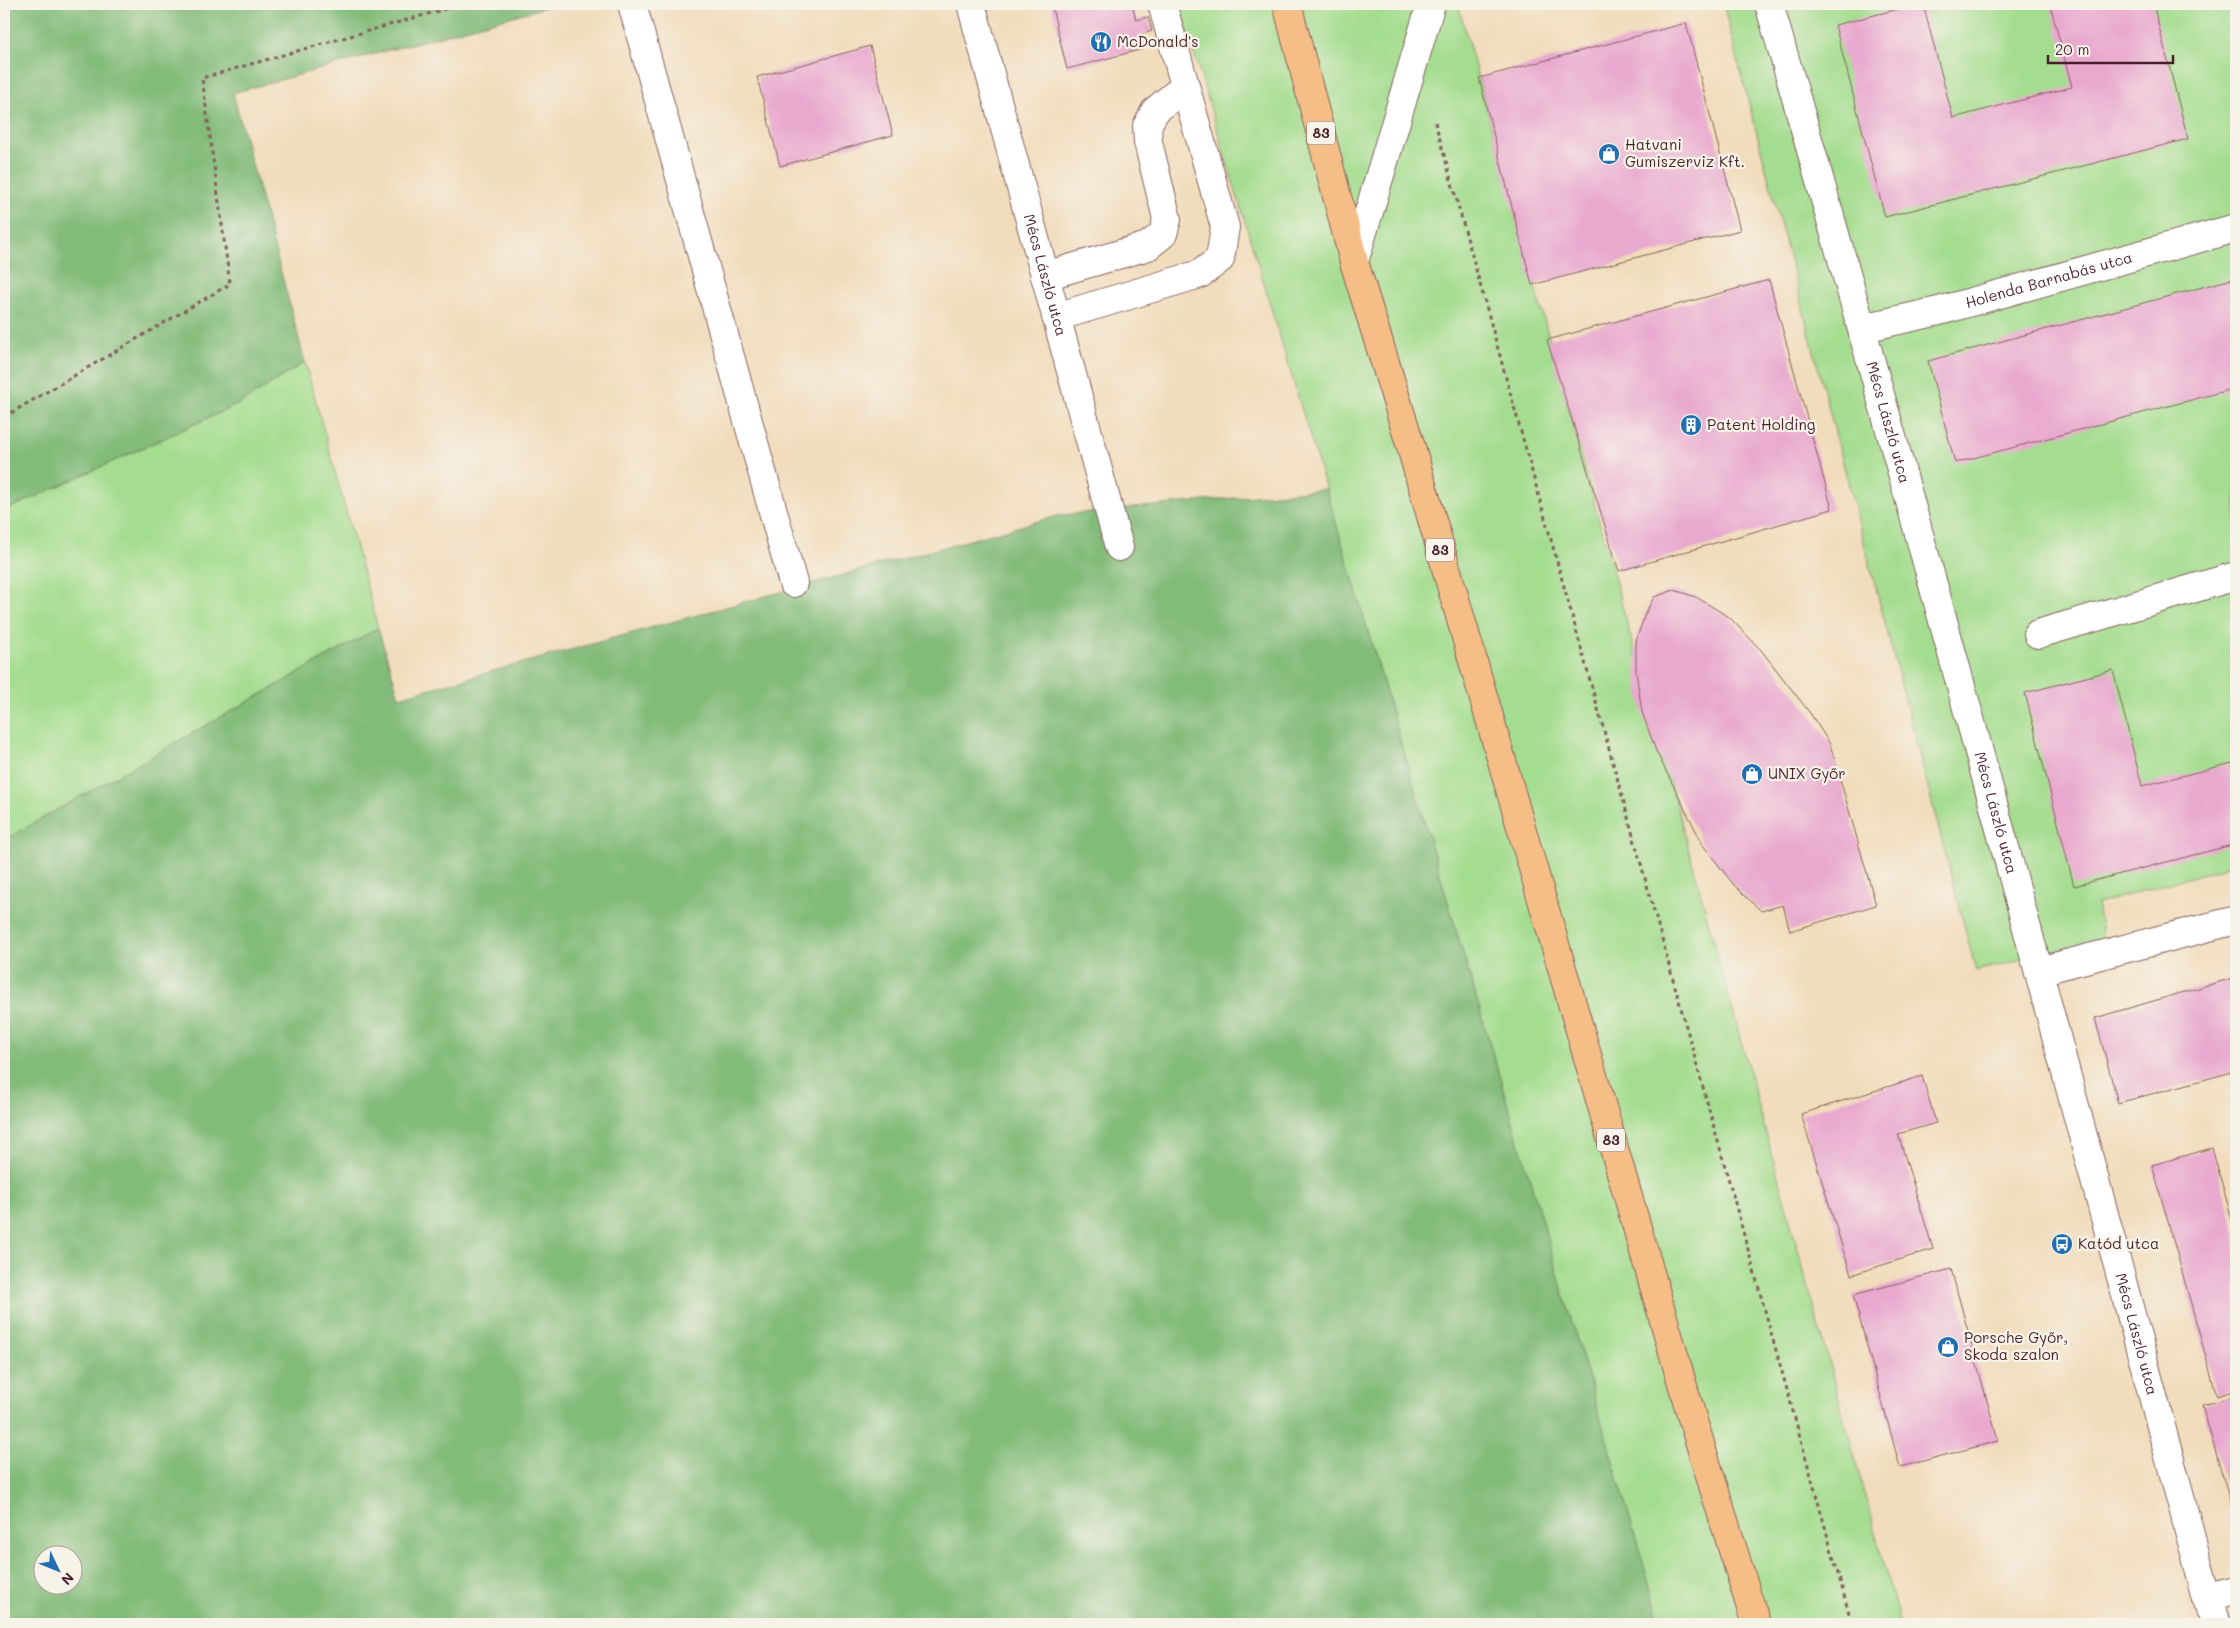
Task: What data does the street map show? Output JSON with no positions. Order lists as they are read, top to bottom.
{
  "streets": {
    "main road": ["83"],
    "street": ["Mécs László utca", "Holenda Barnabás utca"]
  },
  "crossings": [
    ["Mécs László utca", "Holenda Barnabás utca"]
  ],
  "places": {
    "restaurant": ["McDonald's"],
    "shop": ["Hatvani Gumiszerviz Kft.", "UNIX Győr", "Porsche Győr, Skoda szalon"],
    "building": ["Patent Holding"],
    "bus stop": ["Katód utca"]
  },
  "scale_bar": "20 m",
  "north": "bottom right"
}
